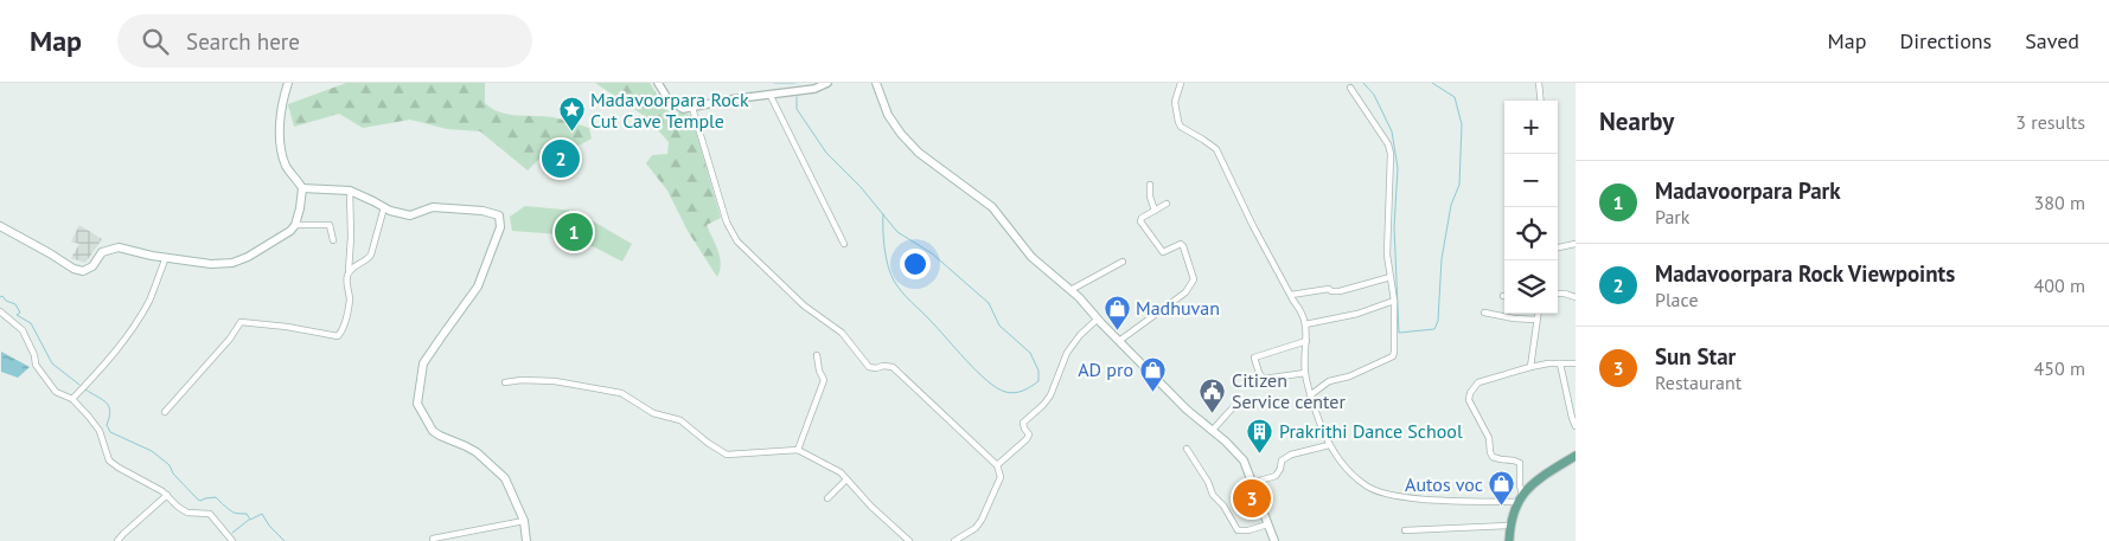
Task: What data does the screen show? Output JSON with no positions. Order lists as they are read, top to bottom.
{
  "places": {
    "place": ["Madavoorpara Rock Cut Cave Temple"],
    "shop": ["Madhuvan", "AD pro", "Autos voc"],
    "public building": ["Citizen Service center"],
    "building": ["Prakrithi Dance School"]
  },
  "page": {
    "header": "Map",
    "search": "Search here",
    "nav": ["Map", "Directions", "Saved"],
    "heading": ["Nearby", "3 results"],
    "map_buttons": ["+", "−"],
    "pins": ["2", "1", "3"],
    "list": [
      {
        "mark": "1",
        "name": "Madavoorpara Park",
        "note": "Park",
        "value": "380 m"
      },
      {
        "mark": "2",
        "name": "Madavoorpara Rock Viewpoints",
        "note": "Place",
        "value": "400 m"
      },
      {
        "mark": "3",
        "name": "Sun Star",
        "note": "Restaurant",
        "value": "450 m"
      }
    ]
  }
}
